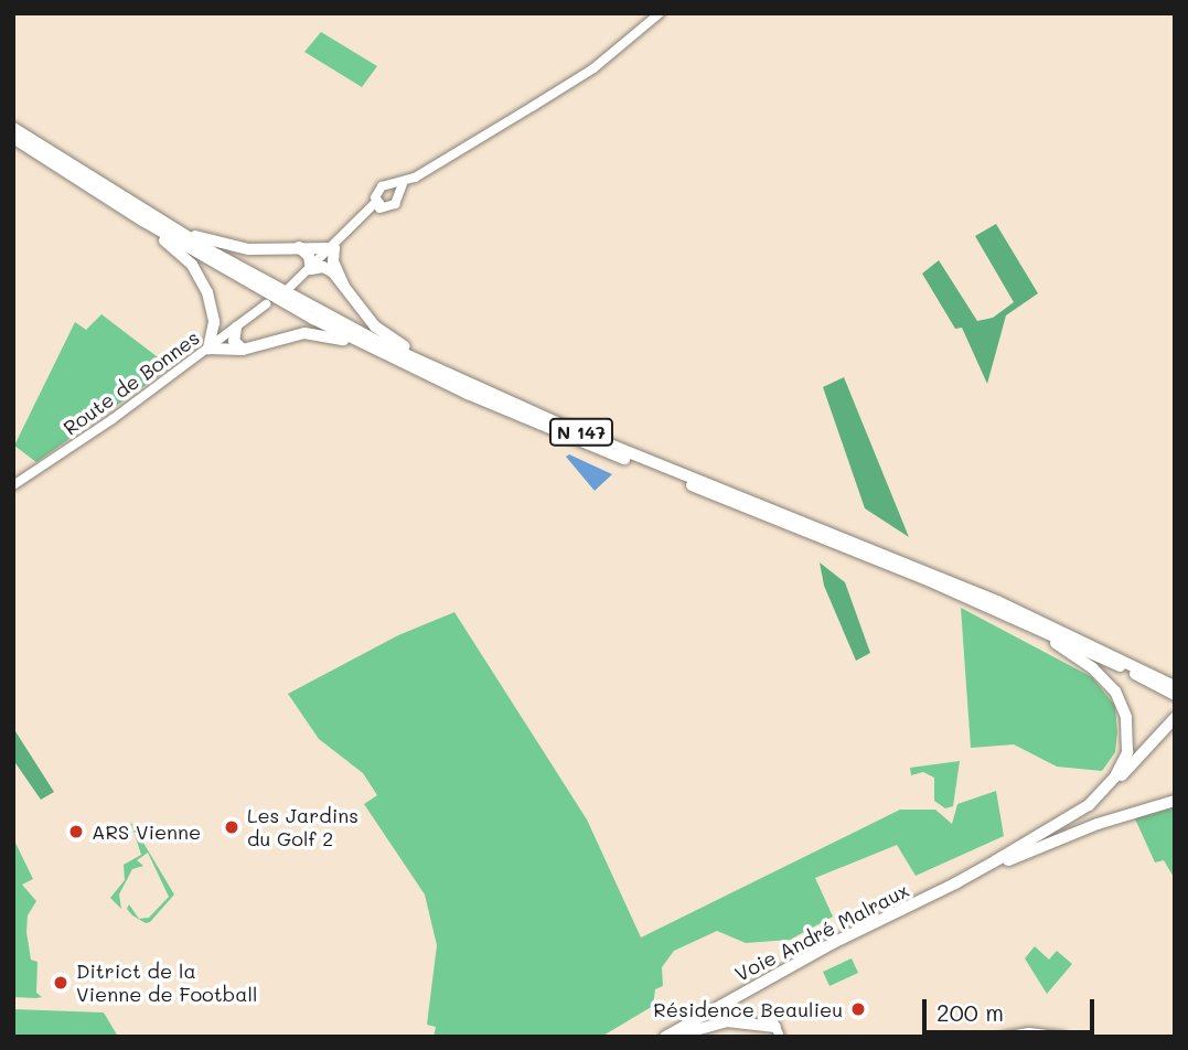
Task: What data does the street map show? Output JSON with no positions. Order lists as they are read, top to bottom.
{
  "streets": {
    "highway": ["N 147"],
    "main road": ["Voie André Malraux"],
    "street": ["Route de Bonnes"]
  },
  "places": [
    "Les Jardins du Golf 2",
    "ARS Vienne",
    "Ditrict de la Vienne de Football",
    "Résidence Beaulieu"
  ],
  "scale_bar": "200 m"
}
